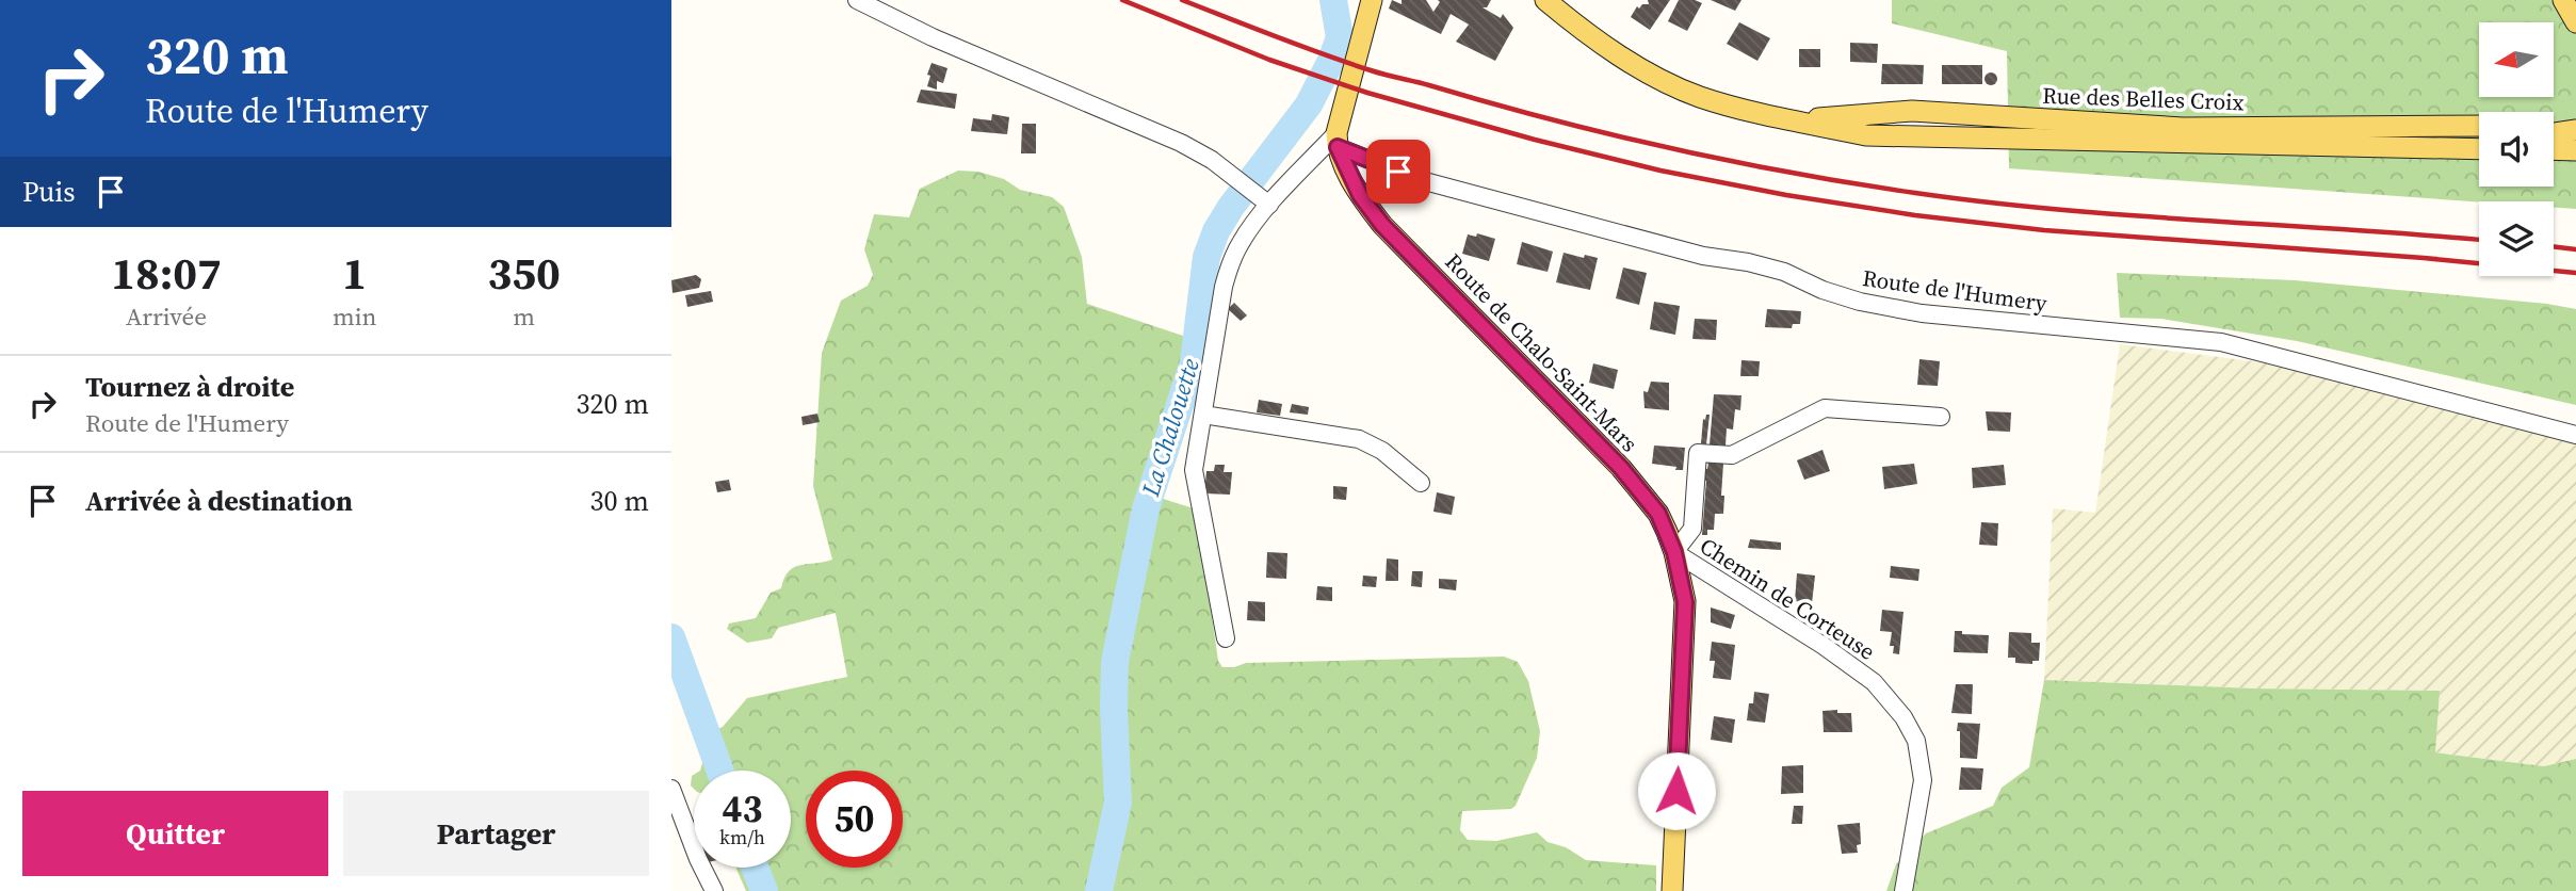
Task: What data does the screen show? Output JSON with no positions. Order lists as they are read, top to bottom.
{
  "streets": {
    "main road": ["Rue des Belles Croix", "Route de Chalo-Saint-Mars"],
    "street": ["Route de l'Humery", "Chemin de Corteuse"]
  },
  "crossings": [
    ["Route de l'Humery", "Route de Chalo-Saint-Mars"],
    ["Route de Chalo-Saint-Mars", "Chemin de Corteuse"]
  ],
  "water": ["La Chalouette"],
  "north": "left",
  "page": {
    "turn": ["320 m", "Route de l'Humery"],
    "then": "Puis",
    "eta": [
      "18:07",
      "Arrivée",
      "1",
      "min",
      "350",
      "m"
    ],
    "list": [
      {
        "name": "Tournez à droite",
        "note": "Route de l'Humery",
        "value": "320 m"
      },
      {
        "name": "Arrivée à destination",
        "value": "30 m"
      }
    ],
    "speed": "43 km/h",
    "limit": "50",
    "buttons": ["Quitter", "Partager"]
  }
}
